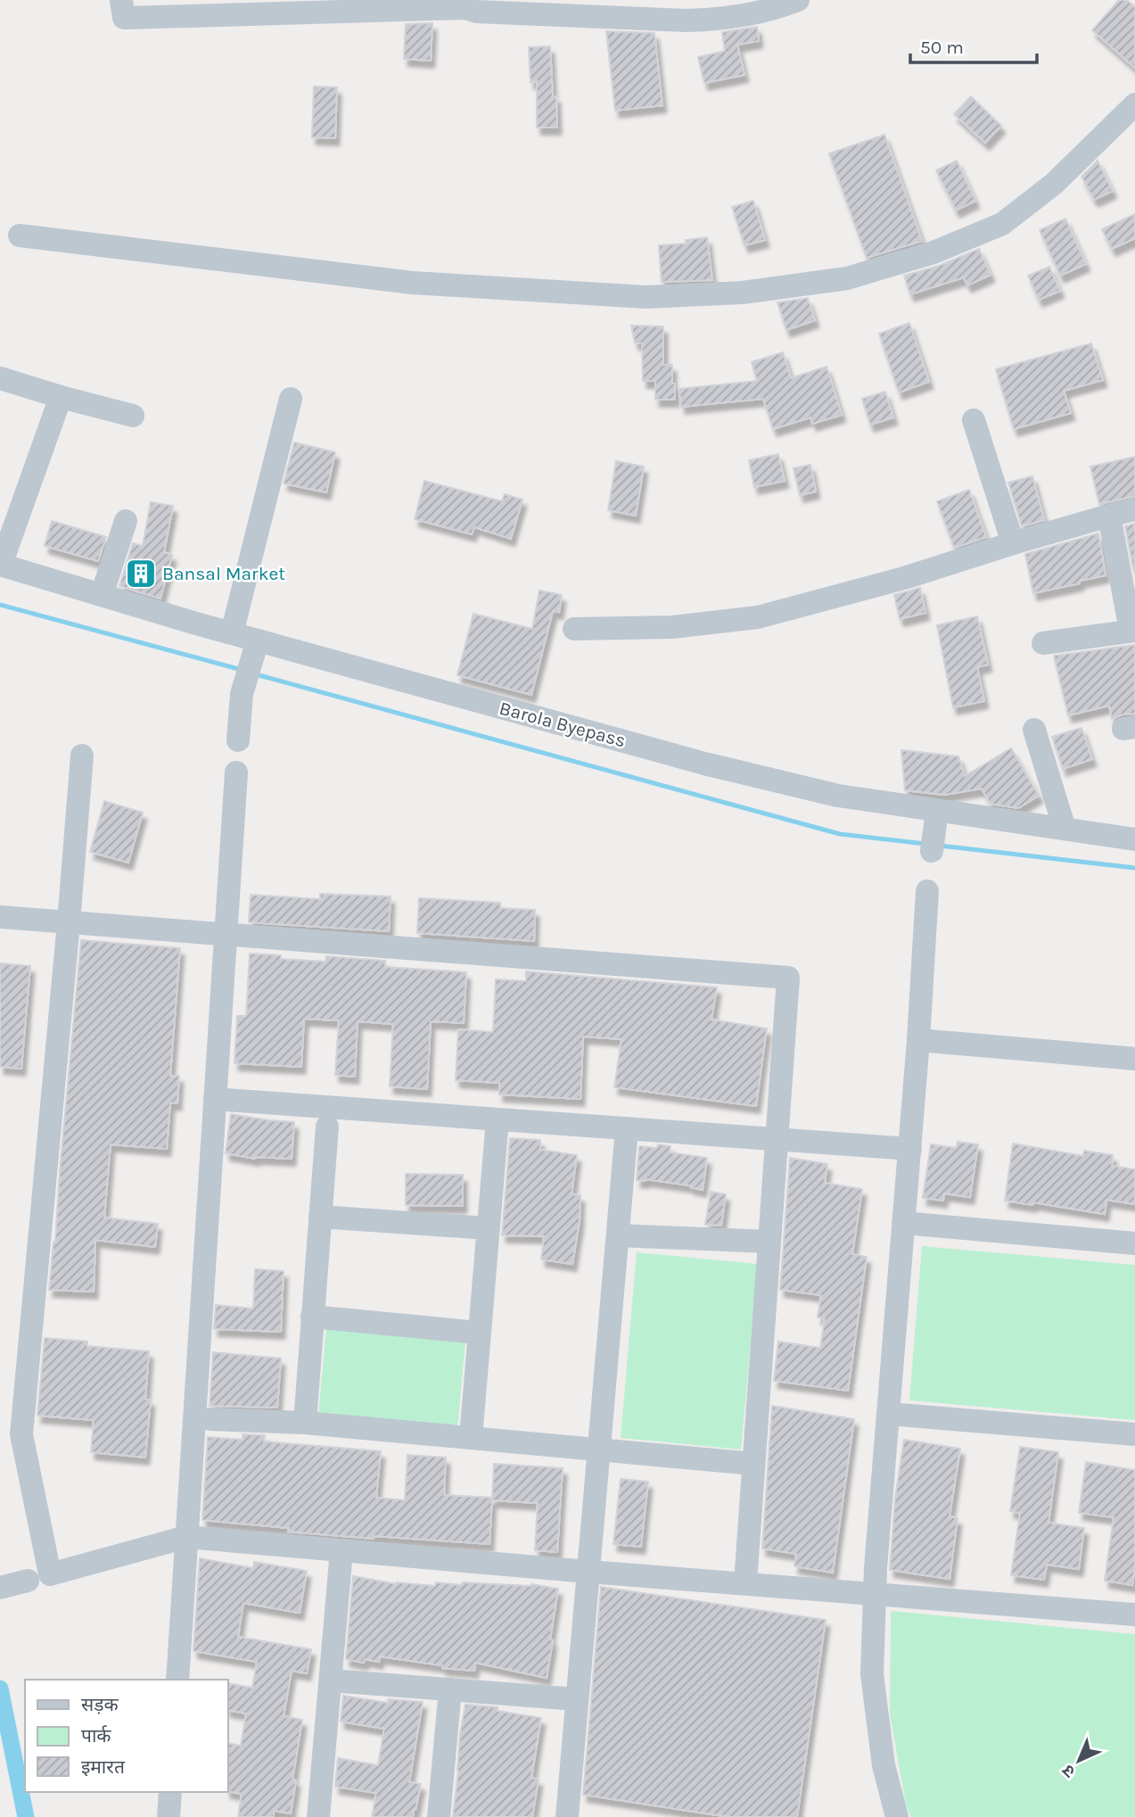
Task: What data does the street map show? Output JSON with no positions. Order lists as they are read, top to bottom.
{
  "streets": {
    "street": ["Barola Byepass"]
  },
  "places": {
    "building": ["Bansal Market"]
  },
  "legend": ["सड़क", "पार्क", "इमारत"],
  "scale_bar": "50 m",
  "north": "bottom left"
}
